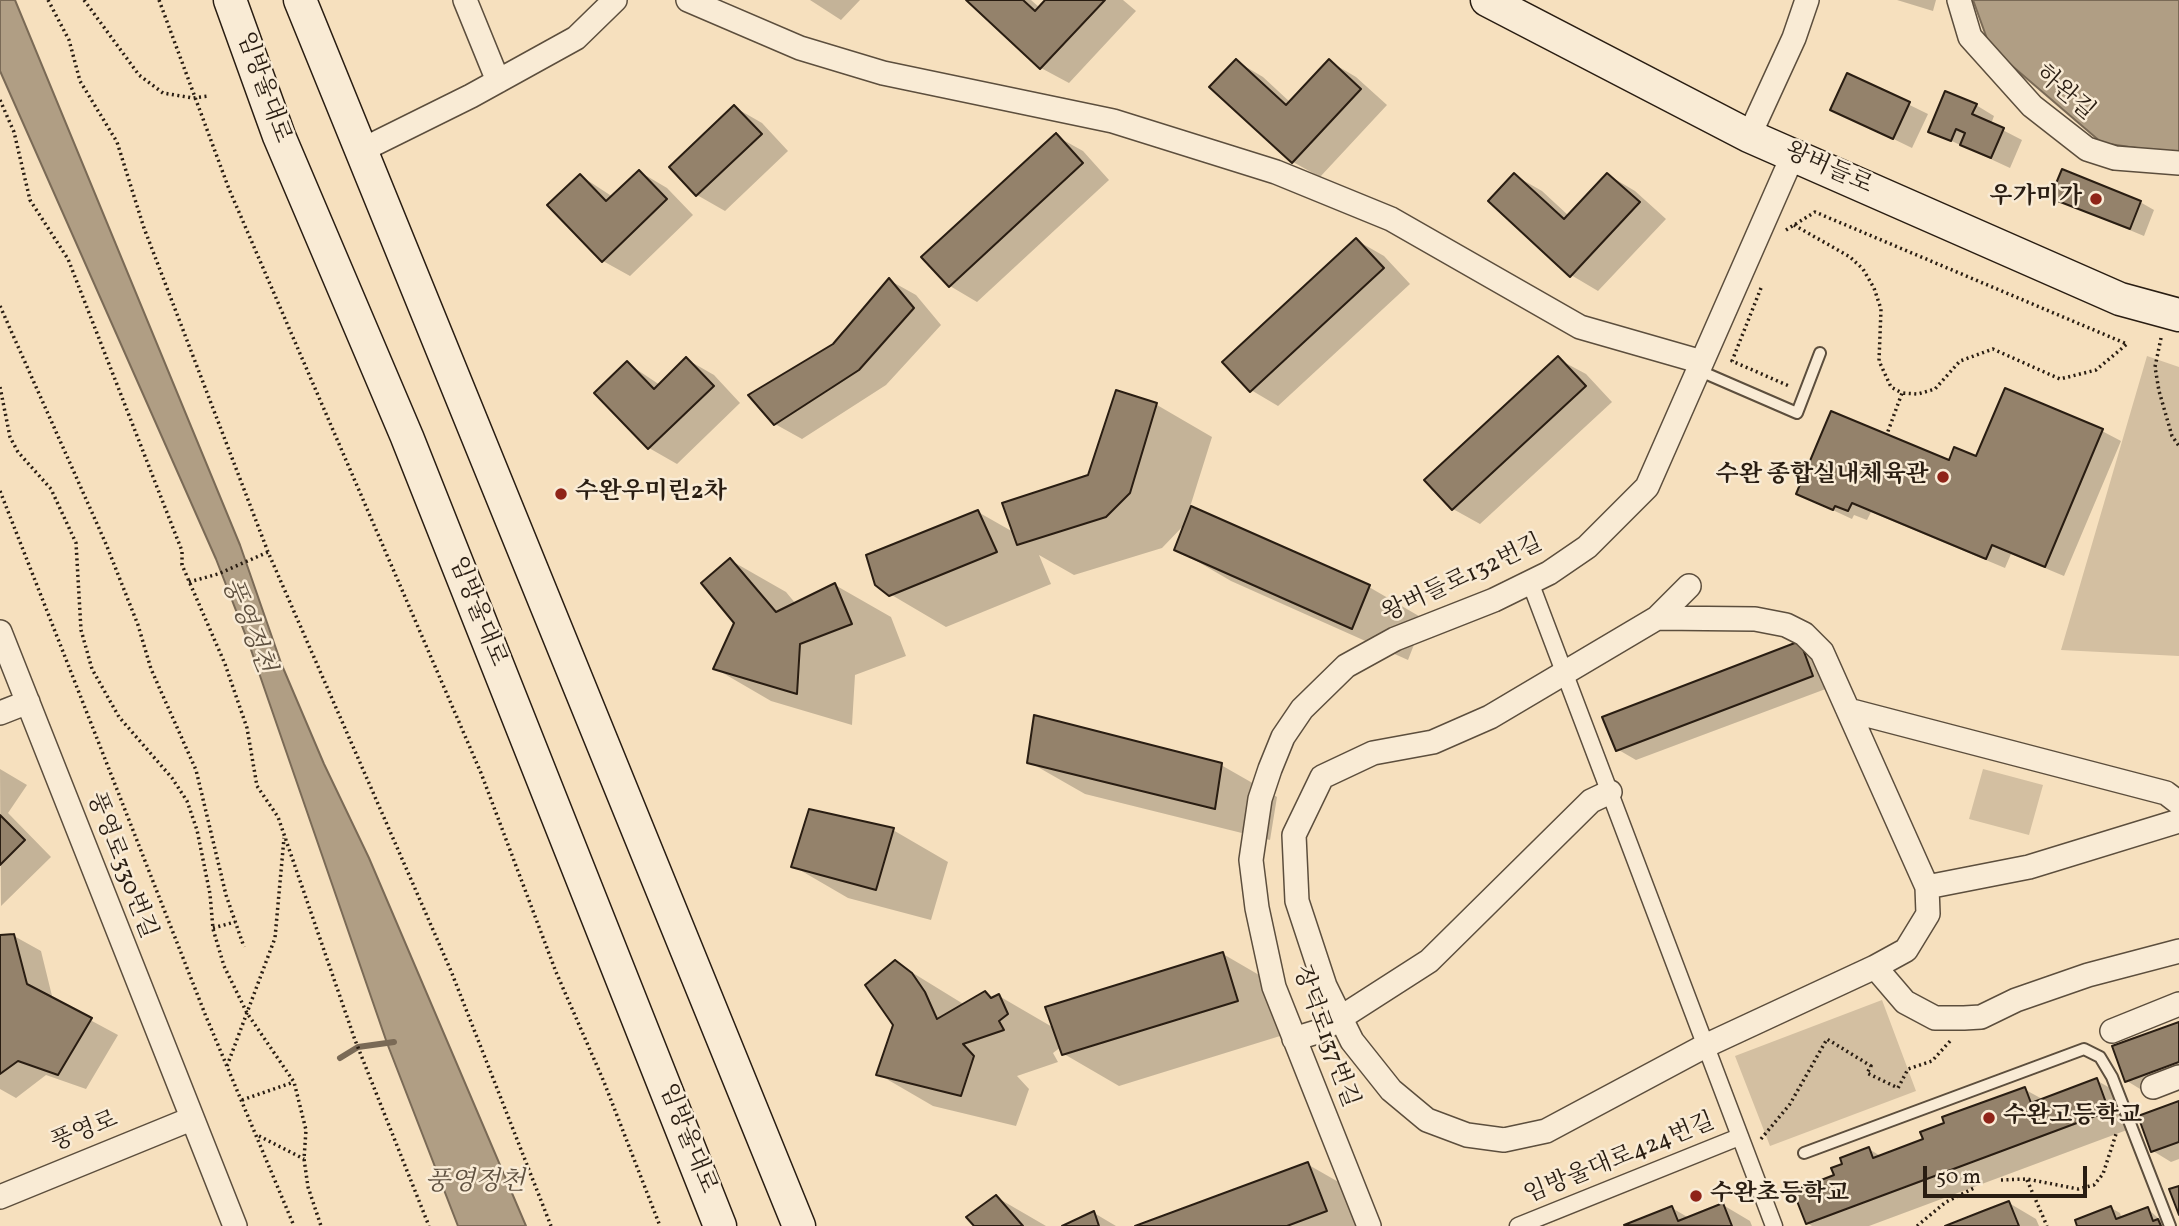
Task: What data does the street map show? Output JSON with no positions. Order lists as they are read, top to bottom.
{
  "streets": {
    "main road": ["임방울대로", "왕버들로"],
    "street": [
      "하완길",
      "왕버들로132번길",
      "풍영로330번길",
      "장덕로137번길",
      "풍영로",
      "임방울대로424번길"
    ]
  },
  "crossings": [
    ["왕버들로", "왕버들로132번길"],
    ["왕버들로132번길", "장덕로137번길"],
    ["풍영로330번길", "풍영로"]
  ],
  "water": ["풍영정천"],
  "places": [
    "우가미가",
    "수완 종합실내체육관",
    "수완우미린2차",
    "수완고등학교",
    "수완초등학교"
  ],
  "scale_bar": "50 m"
}
